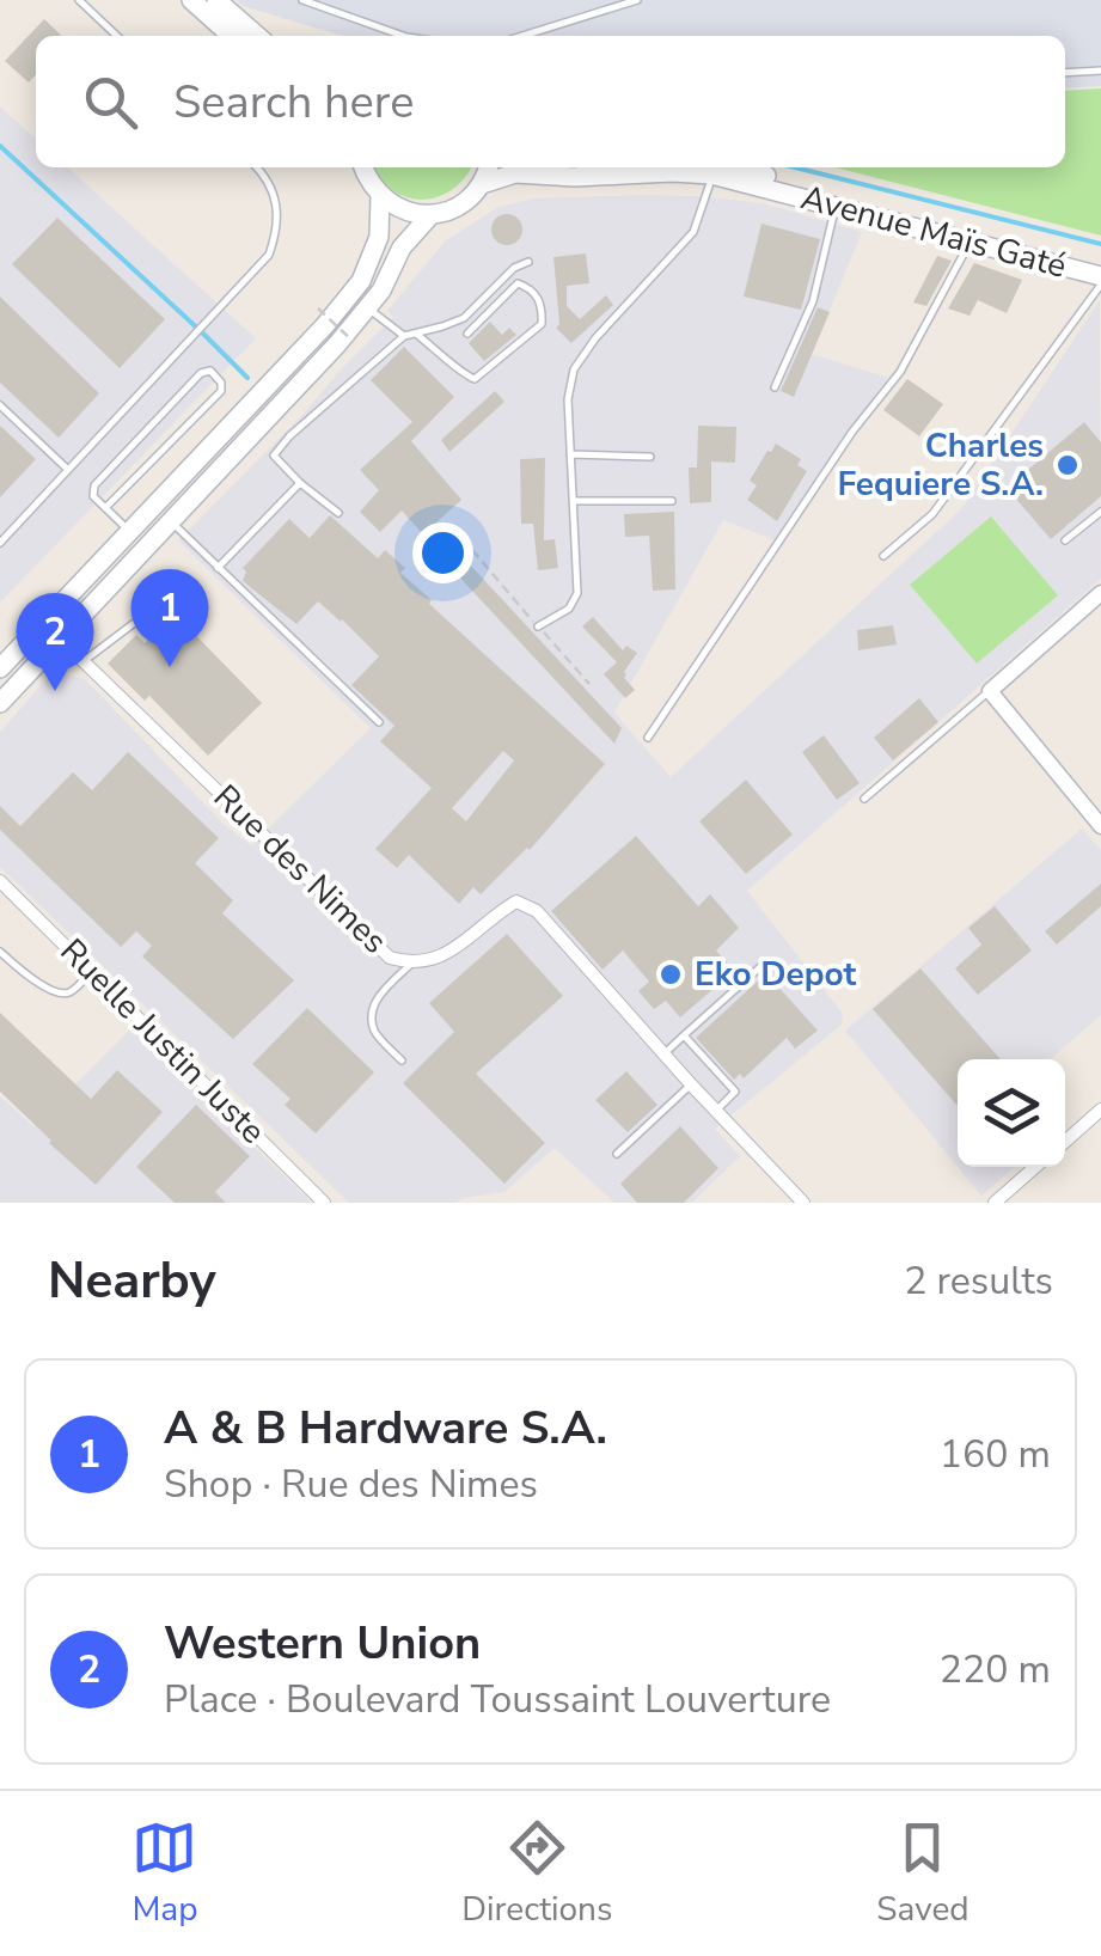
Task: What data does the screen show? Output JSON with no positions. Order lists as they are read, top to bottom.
{
  "streets": {
    "main road": ["Avenue Maïs Gaté"],
    "street": ["Rue des Nimes", "Ruelle Justin Juste"]
  },
  "places": ["Charles Fequiere S.A.", "Eko Depot"],
  "page": {
    "search": "Search here",
    "pins": ["1", "2"],
    "heading": ["Nearby", "2 results"],
    "list": [
      {
        "mark": "1",
        "name": "A & B Hardware S.A.",
        "note": "Shop · Rue des Nimes",
        "value": "160 m"
      },
      {
        "mark": "2",
        "name": "Western Union",
        "note": "Place · Boulevard Toussaint Louverture",
        "value": "220 m"
      }
    ],
    "nav": ["Map", "Directions", "Saved"]
  }
}
